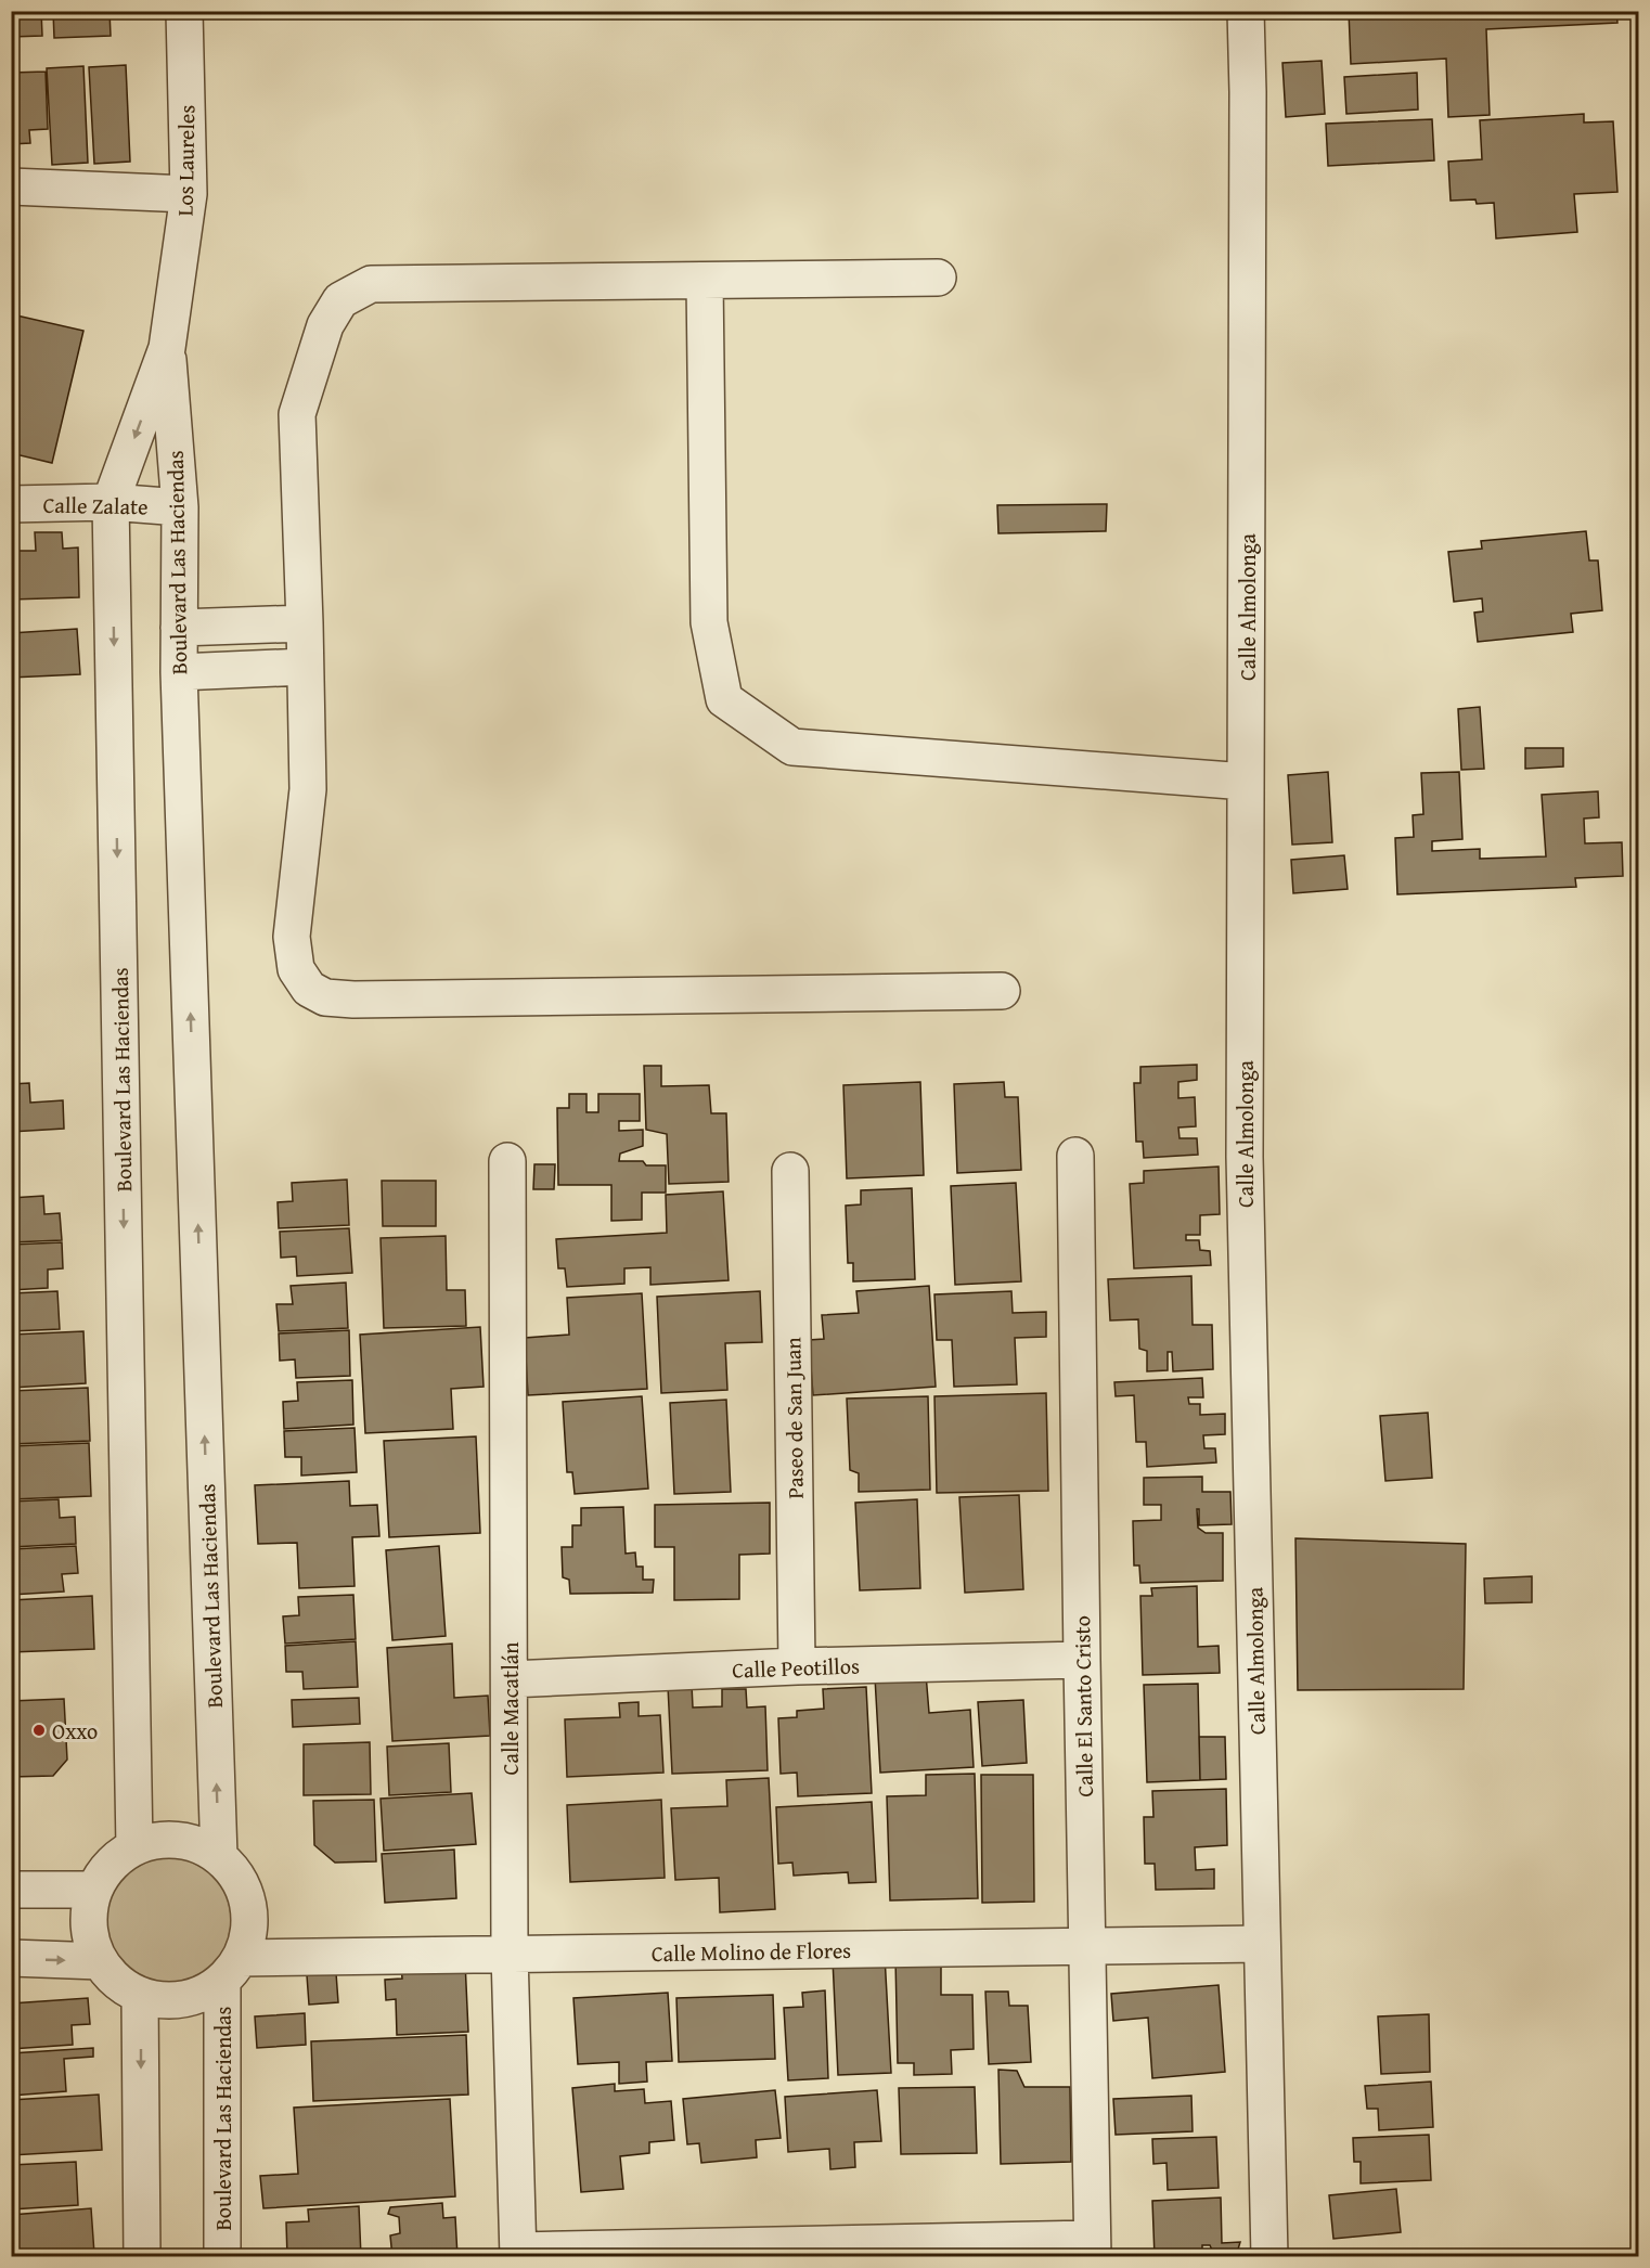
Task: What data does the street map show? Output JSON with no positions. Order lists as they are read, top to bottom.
{
  "streets": {
    "street": [
      "Los Laureles",
      "Calle Zalate",
      "Boulevard Las Haciendas",
      "Calle Almolonga",
      "Paseo de San Juan",
      "Calle Peotillos",
      "Calle El Santo Cristo",
      "Calle Macatlán",
      "Calle Molino de Flores"
    ]
  },
  "crossings": [
    ["Los Laureles", "Boulevard Las Haciendas"],
    ["Calle Zalate", "Boulevard Las Haciendas"],
    ["Boulevard Las Haciendas", "Calle Molino de Flores"],
    ["Calle Almolonga", "Calle Molino de Flores"],
    ["Paseo de San Juan", "Calle Peotillos"],
    ["Calle Peotillos", "Calle El Santo Cristo"],
    ["Calle Peotillos", "Calle Macatlán"],
    ["Calle El Santo Cristo", "Calle Molino de Flores"],
    ["Calle Macatlán", "Calle Molino de Flores"]
  ],
  "places": ["Oxxo"]
}
